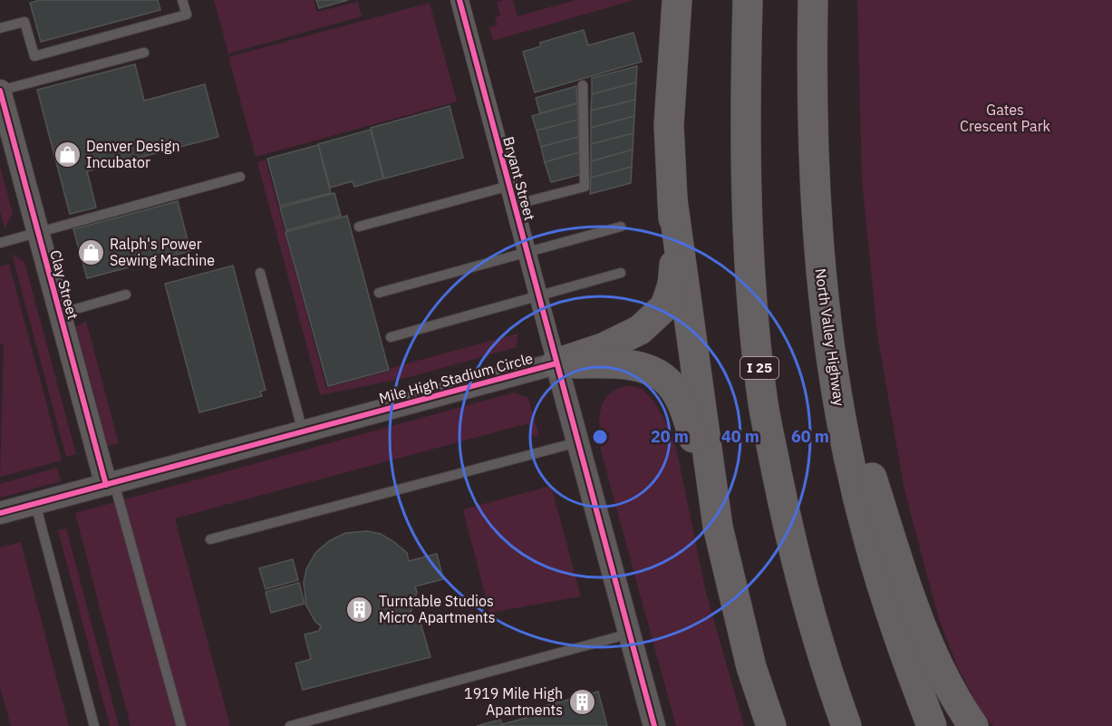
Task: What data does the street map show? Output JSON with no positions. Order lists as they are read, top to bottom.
{
  "streets": {
    "highway": ["North Valley Highway", "I 25"],
    "street": ["Bryant Street", "Clay Street", "Mile High Stadium Circle"]
  },
  "crossings": [
    ["Bryant Street", "Mile High Stadium Circle"],
    ["Clay Street", "Mile High Stadium Circle"]
  ],
  "parks": ["Gates Crescent Park"],
  "places": {
    "shop": ["Denver Design Incubator", "Ralph's Power Sewing Machine"],
    "building": ["Turntable Studios Micro Apartments", "1919 Mile High Apartments"]
  },
  "rings": ["20 m", "40 m", "60 m"]
}
